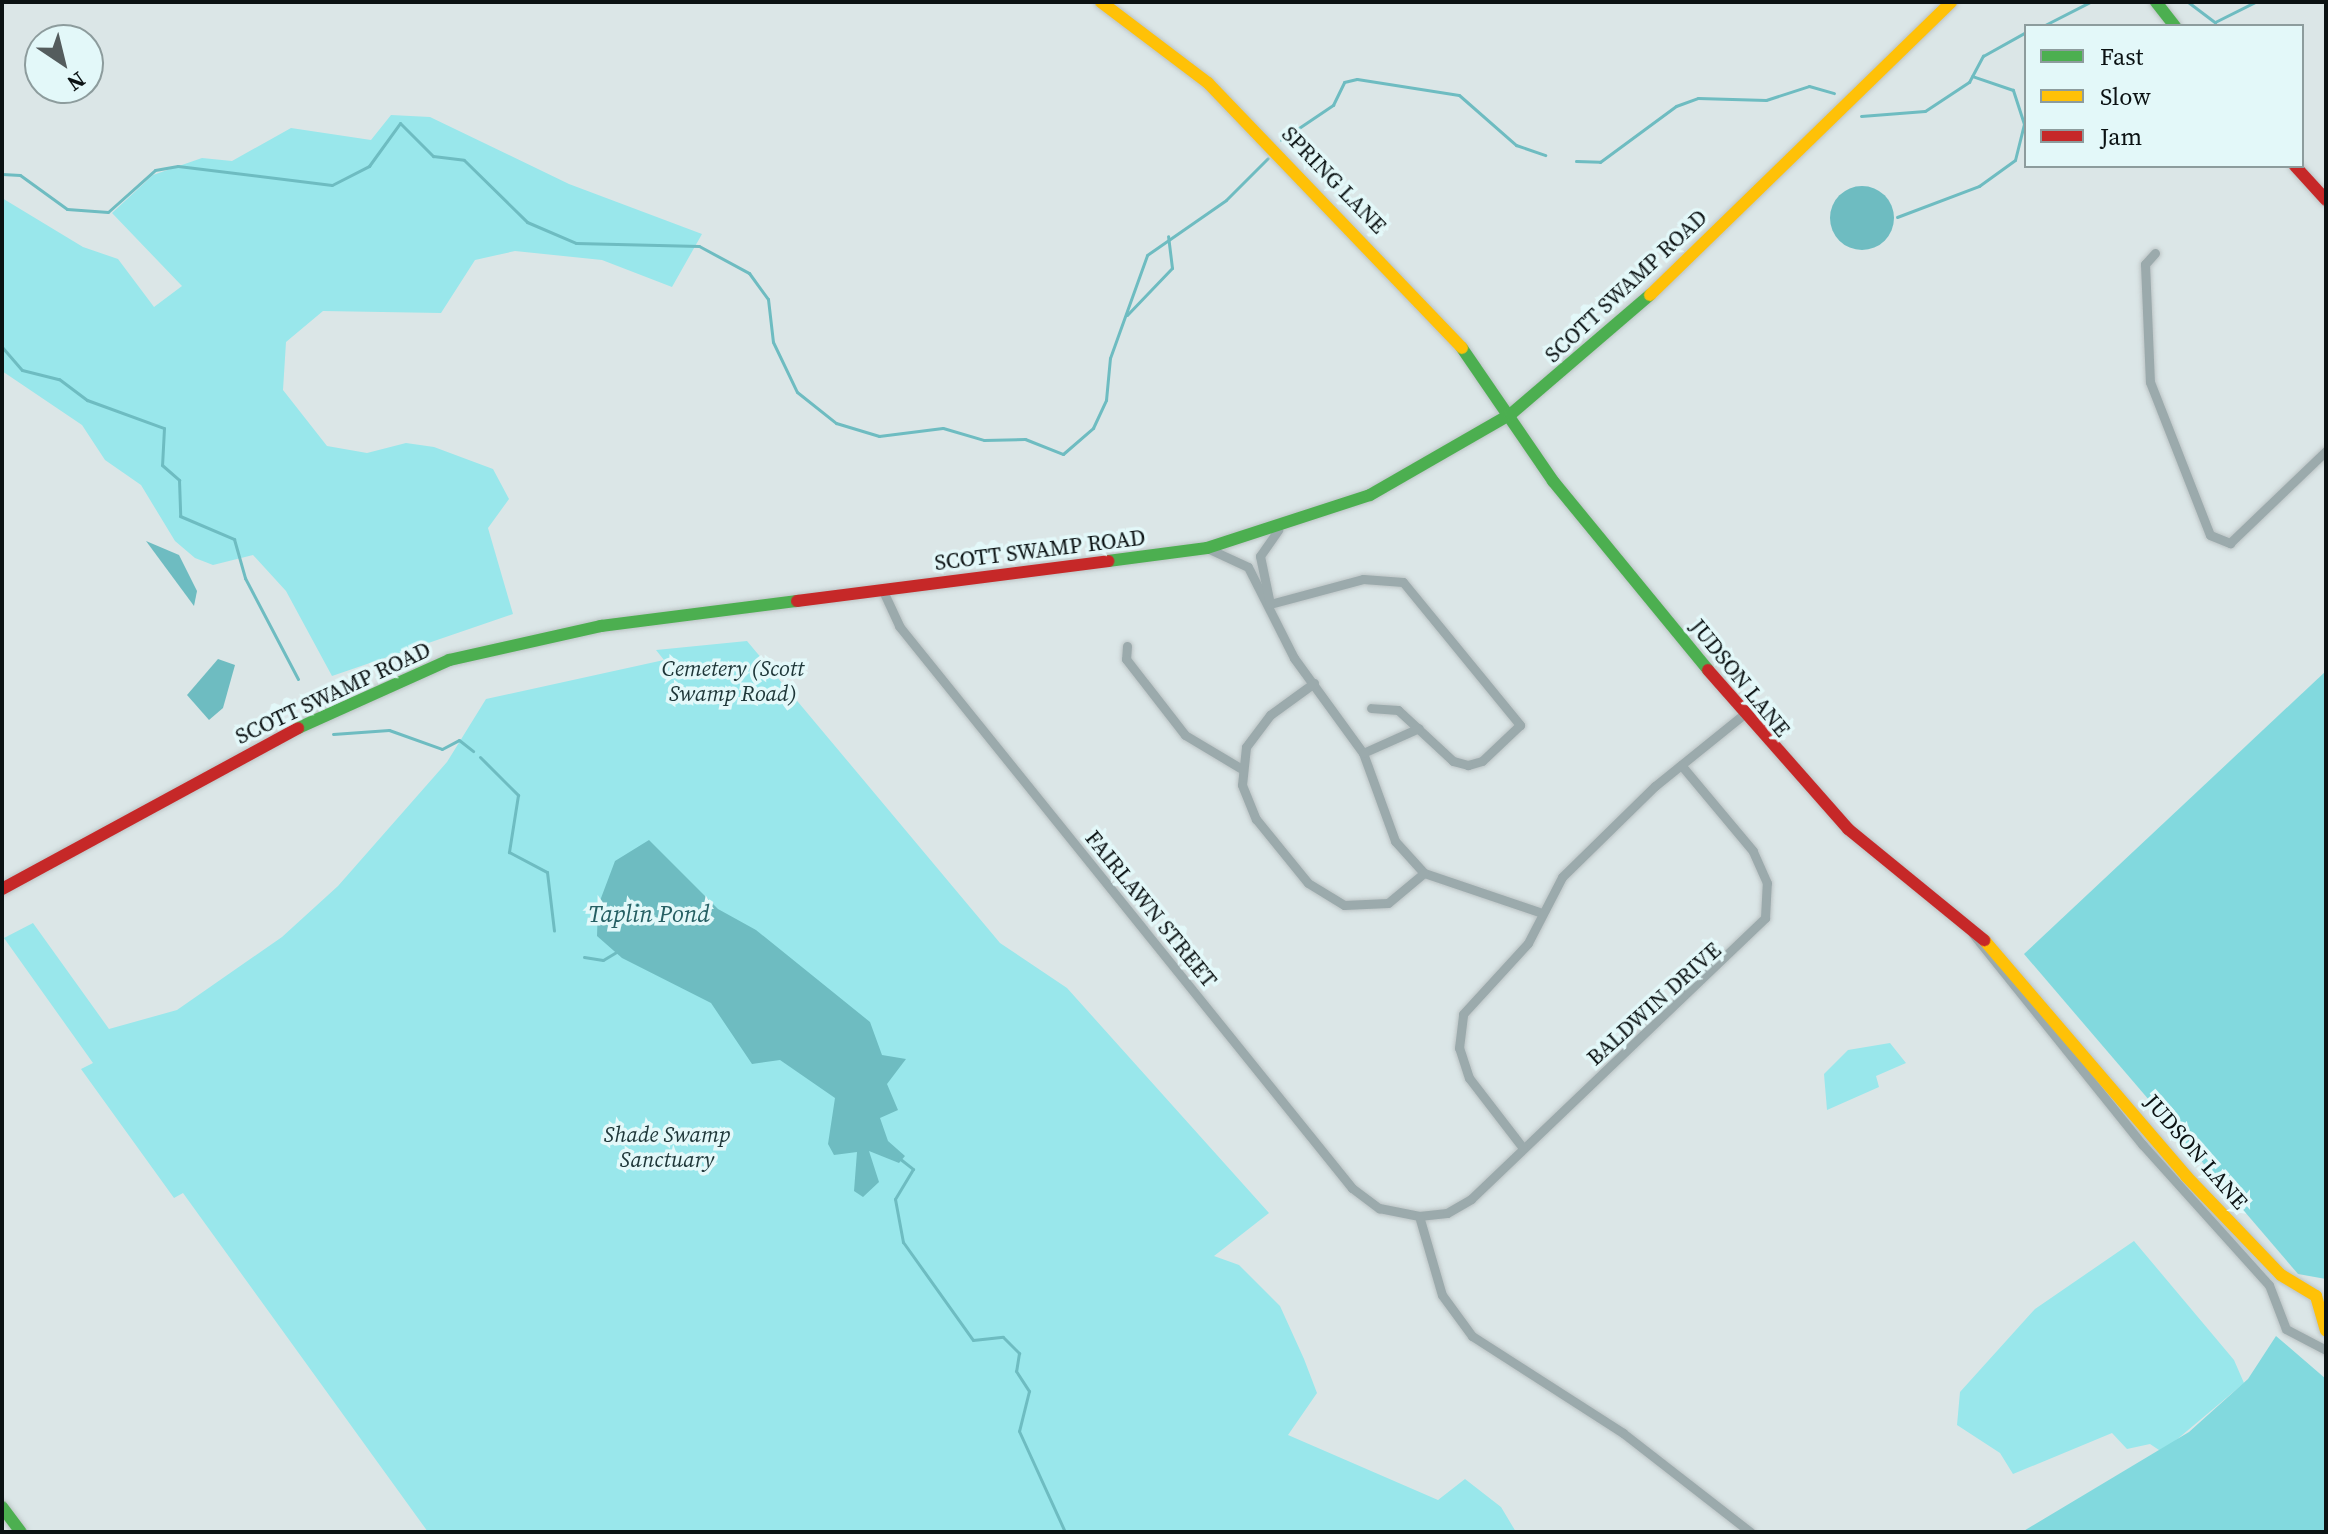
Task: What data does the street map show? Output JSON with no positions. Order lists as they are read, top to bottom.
{
  "streets": {
    "main road": ["SPRING LANE", "SCOTT SWAMP ROAD", "JUDSON LANE"],
    "street": ["FAIRLAWN STREET", "BALDWIN DRIVE"]
  },
  "crossings": [
    ["SPRING LANE", "SCOTT SWAMP ROAD"],
    ["SPRING LANE", "JUDSON LANE"],
    ["SCOTT SWAMP ROAD", "JUDSON LANE"],
    ["SCOTT SWAMP ROAD", "FAIRLAWN STREET"],
    ["FAIRLAWN STREET", "BALDWIN DRIVE"]
  ],
  "water": ["Taplin Pond"],
  "parks": ["Cemetery (Scott Swamp Road)", "Shade Swamp Sanctuary"],
  "legend": ["Fast", "Slow", "Jam"],
  "north": "bottom right"
}
